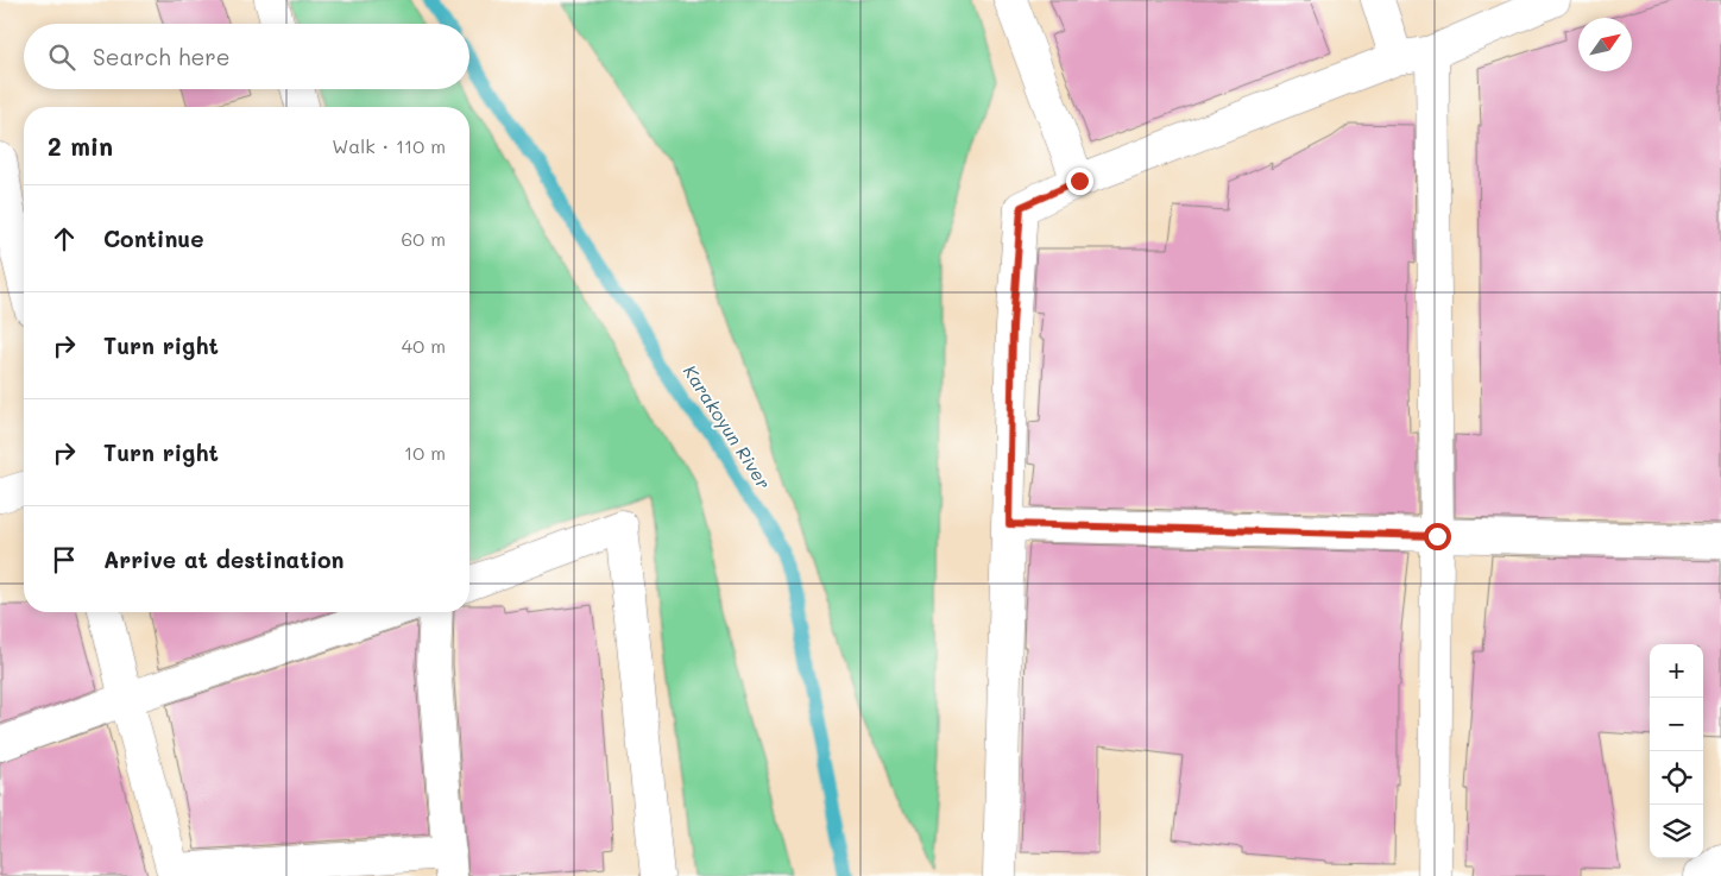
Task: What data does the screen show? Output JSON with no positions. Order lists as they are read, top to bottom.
{
  "water": ["Karakoyun River"],
  "north": "top right",
  "page": {
    "search": "Search here",
    "heading": ["2 min", "Walk · 110 m"],
    "list": [
      ["Continue", "60 m"],
      ["Turn right", "40 m"],
      ["Turn right", "10 m"],
      "Arrive at destination"
    ],
    "map_buttons": ["+", "−"]
  }
}
